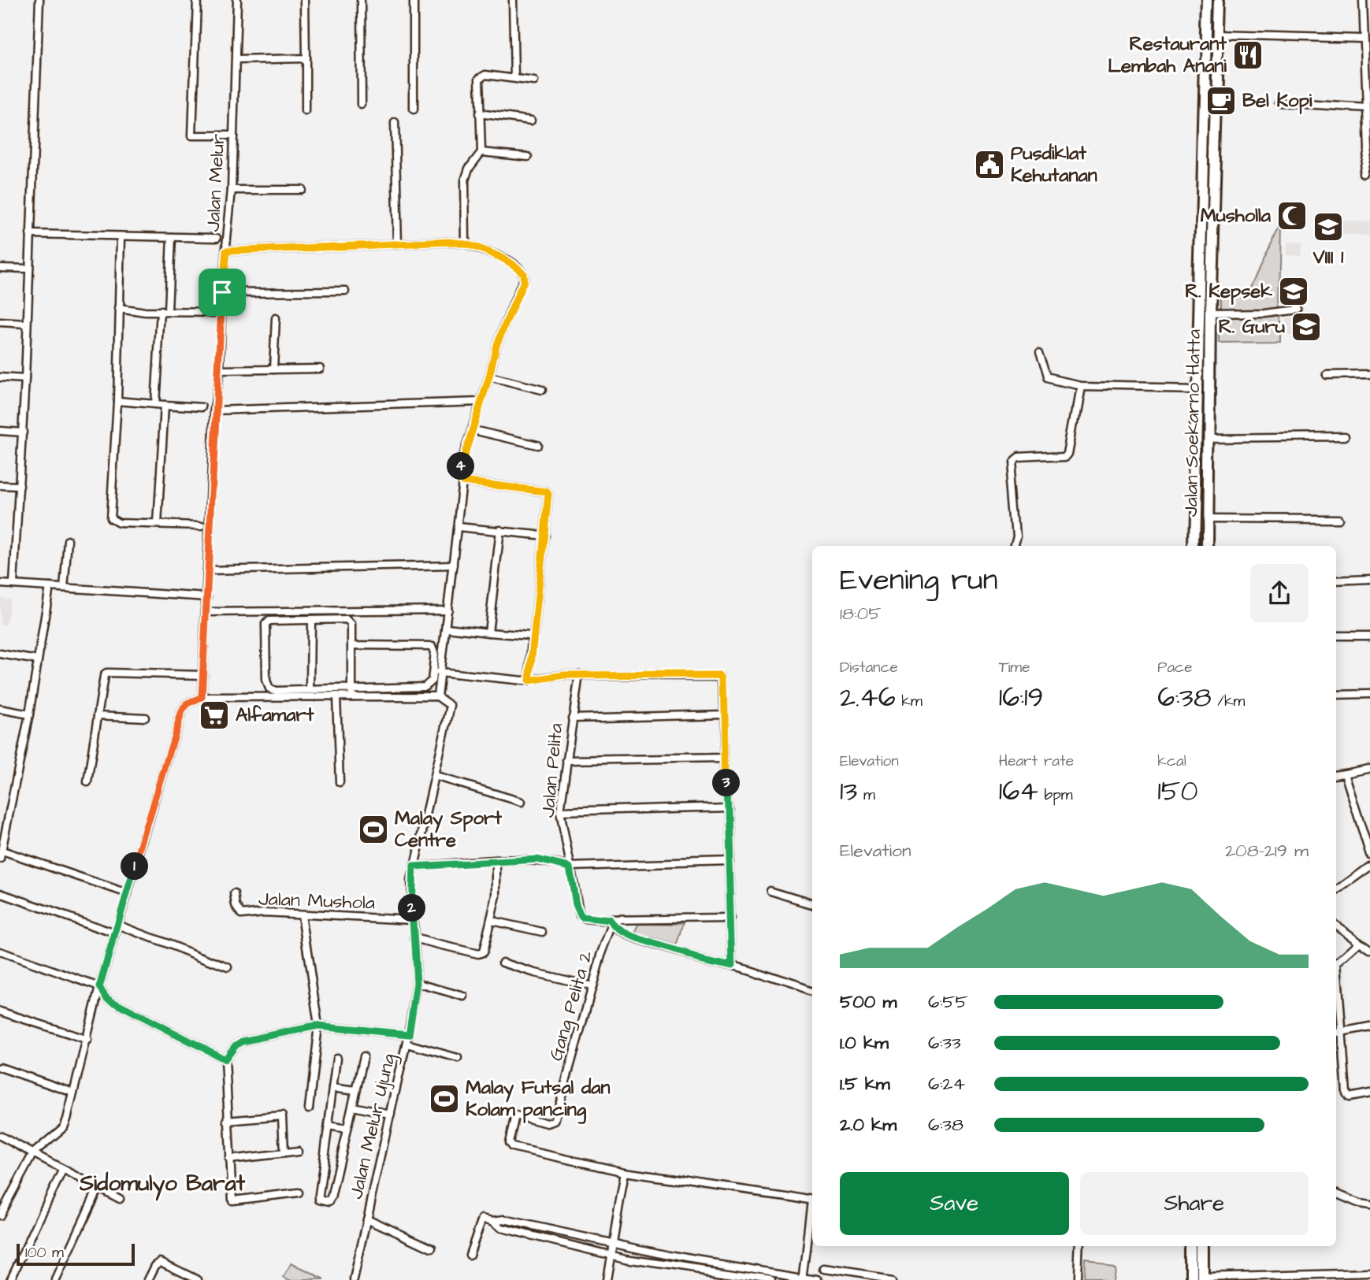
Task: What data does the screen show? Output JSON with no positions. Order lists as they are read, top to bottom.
{
  "streets": {
    "main road": ["Jalan Soekarno Hatta"],
    "street": [
      "Jalan Melur",
      "Jalan Pelita",
      "Jalan Mushola",
      "Gang Pelita 2",
      "Jalan Melur Ujung"
    ]
  },
  "crossings": [
    ["Jalan Pelita", "Gang Pelita 2"],
    ["Jalan Mushola", "Jalan Melur Ujung"]
  ],
  "districts": ["Sidomulyo Barat"],
  "places": {
    "restaurant": ["Restaurant Lembah Anani"],
    "cafe": ["Bel Kopi"],
    "public building": ["Pusdiklat Kehutanan"],
    "mosque": ["Musholla"],
    "school or university": ["VIII 1", "R. Kepsek", "R. Guru"],
    "supermarket": ["Alfamart"],
    "sports": ["Malay Sport Centre", "Malay Futsal dan Kolam pancing"]
  },
  "scale_bar": "100 m",
  "page": {
    "pins": [
      "4",
      "3",
      "1",
      "2"
    ],
    "heading": ["Evening run", "18:05"],
    "stats": [
      ["Distance", "2.46 km"],
      ["Time", "16:19"],
      ["Pace", "6:38 /km"],
      ["Elevation", "13 m"],
      ["Heart rate", "164 bpm"],
      ["kcal", "150"]
    ],
    "chart": ["Elevation", "208–219 m"],
    "list": [
      {
        "name": "500 m",
        "note": "6:55"
      },
      {
        "name": "1.0 km",
        "note": "6:33"
      },
      {
        "name": "1.5 km",
        "note": "6:24"
      },
      {
        "name": "2.0 km",
        "note": "6:38"
      }
    ],
    "buttons": ["Save", "Share"],
    "scale": "100 m"
  }
}
